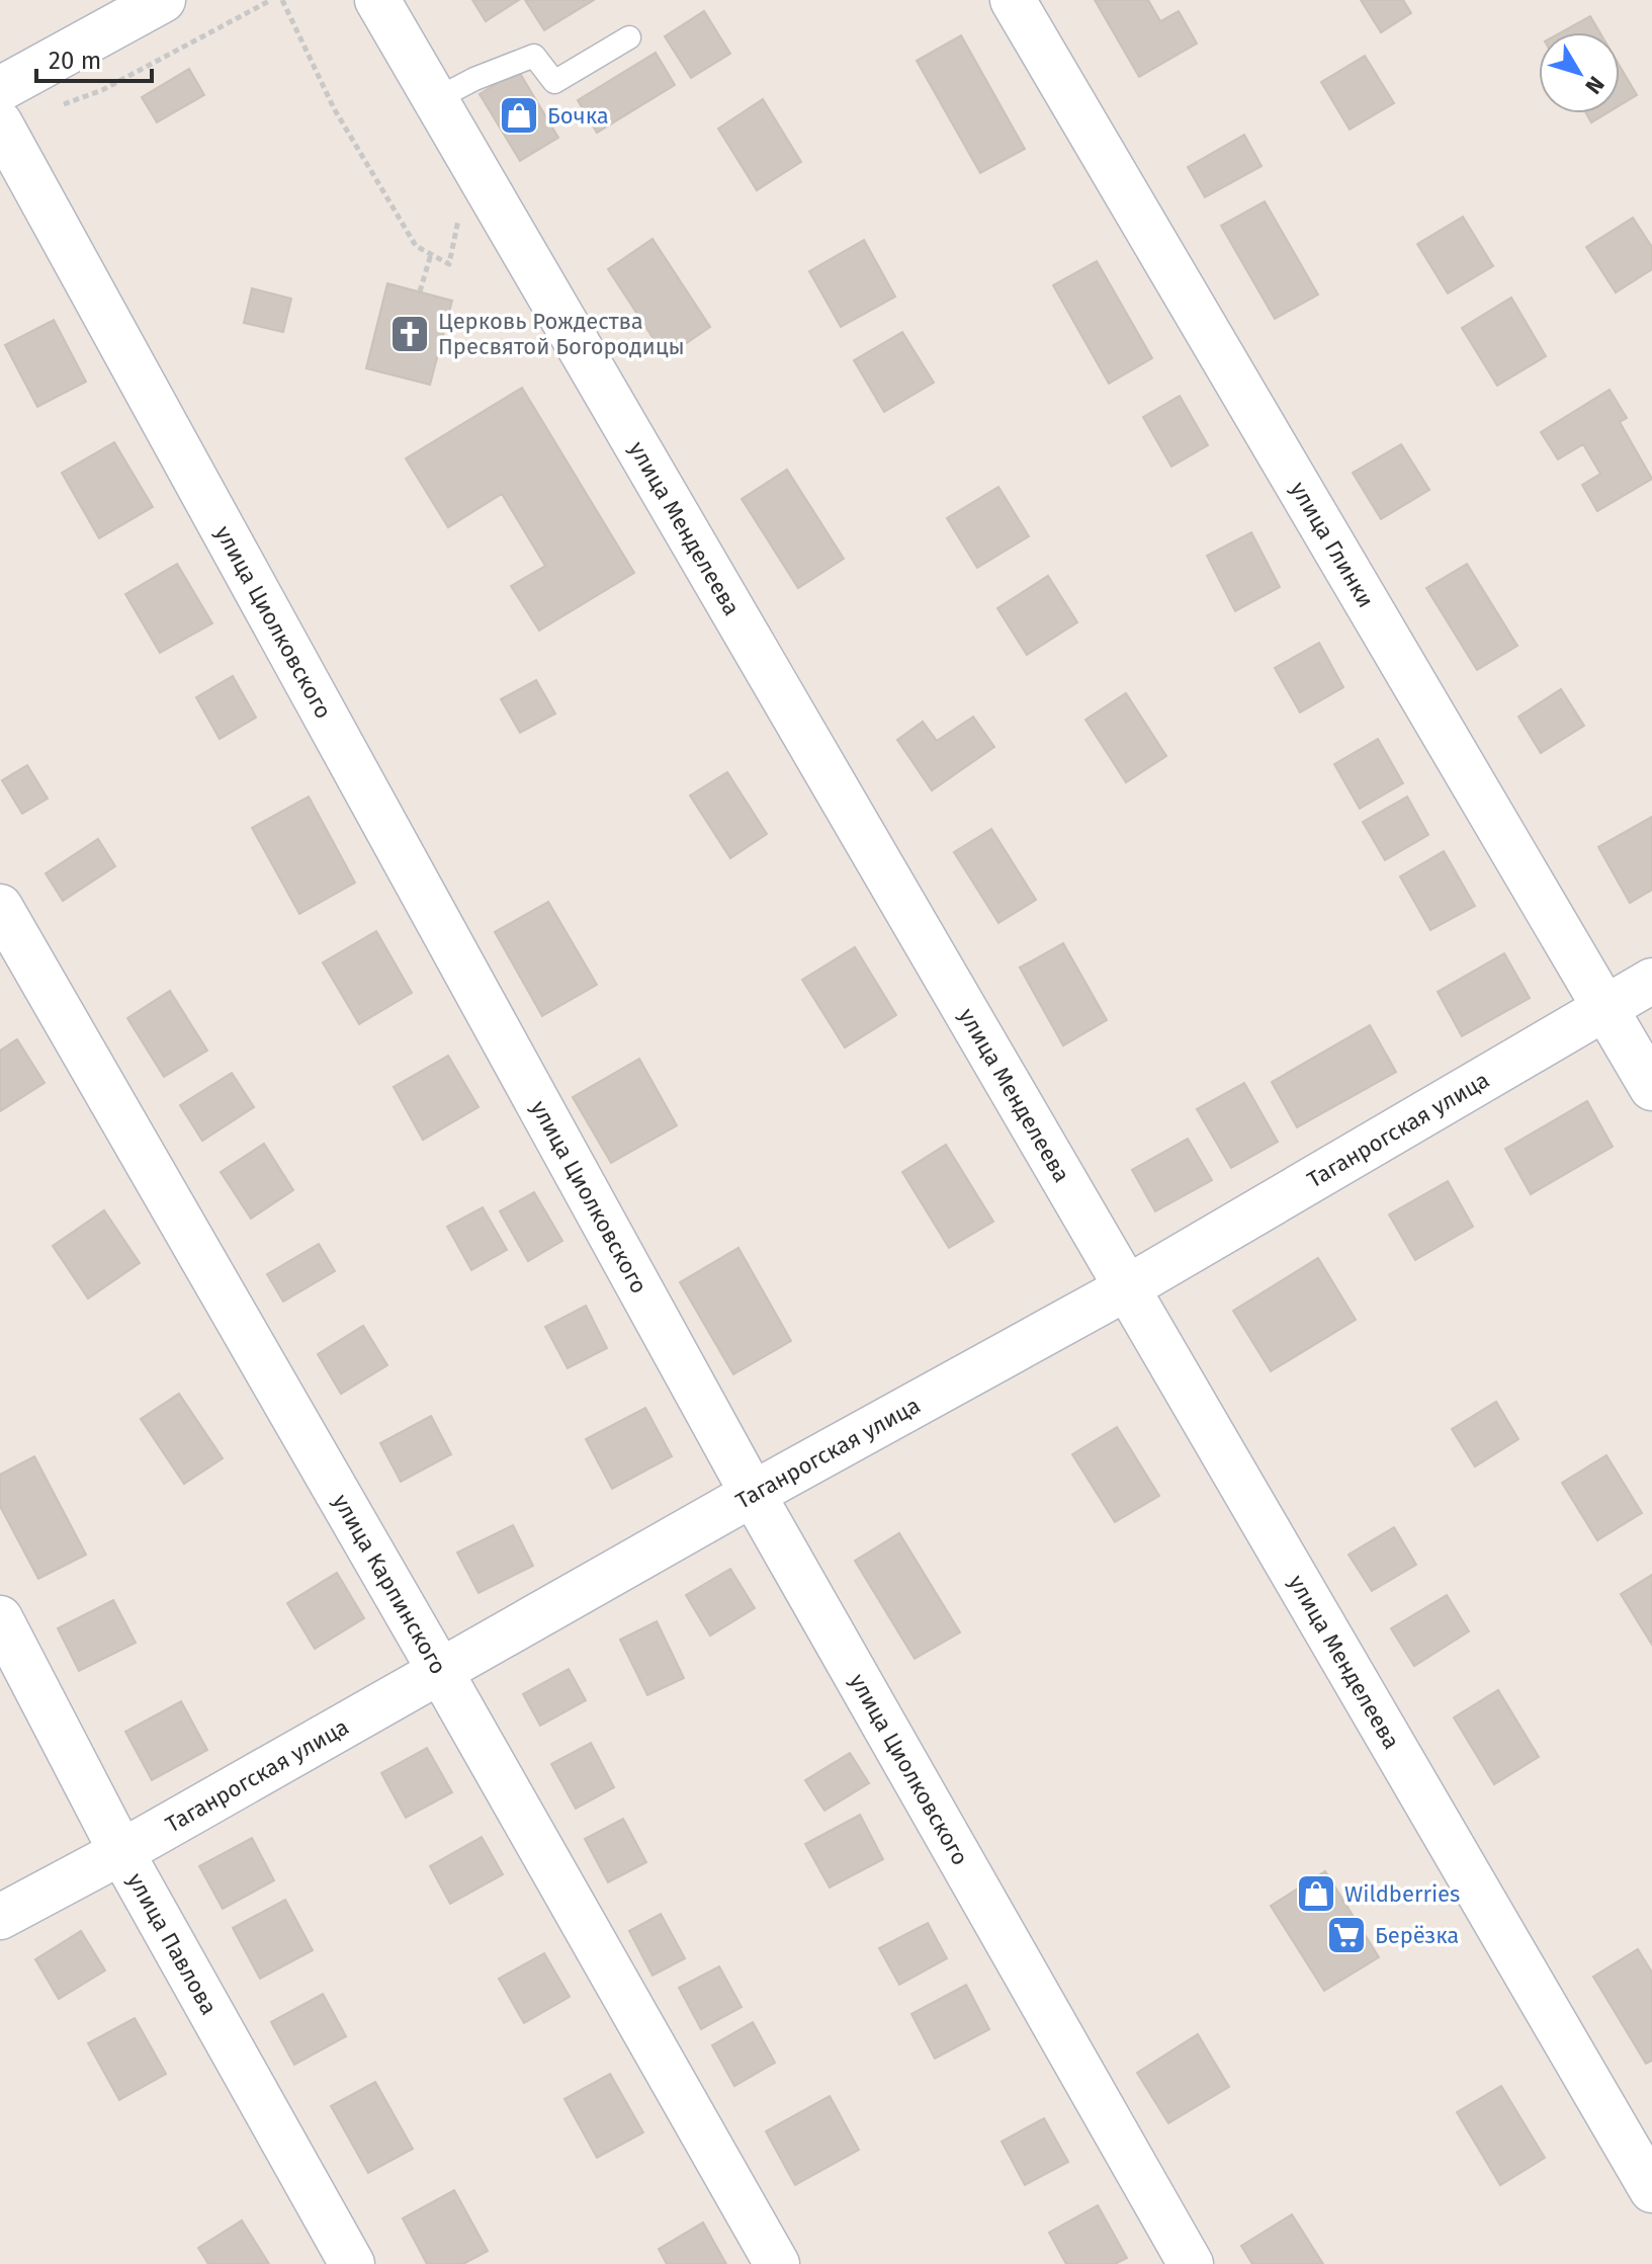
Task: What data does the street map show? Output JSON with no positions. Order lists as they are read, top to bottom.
{
  "streets": {
    "street": [
      "улица Менделеева",
      "улица Глинки",
      "улица Циолковского",
      "Таганрогская улица",
      "улица Карпинского",
      "улица Павлова"
    ]
  },
  "crossings": [
    ["улица Менделеева", "Таганрогская улица"],
    ["улица Глинки", "Таганрогская улица"],
    ["улица Циолковского", "Таганрогская улица"],
    ["Таганрогская улица", "улица Карпинского"],
    ["Таганрогская улица", "улица Павлова"]
  ],
  "places": {
    "shop": ["Бочка", "Wildberries"],
    "church": ["Церковь Рождества Пресвятой Богородицы"],
    "supermarket": ["Берёзка"]
  },
  "scale_bar": "20 m",
  "north": "bottom right"
}
